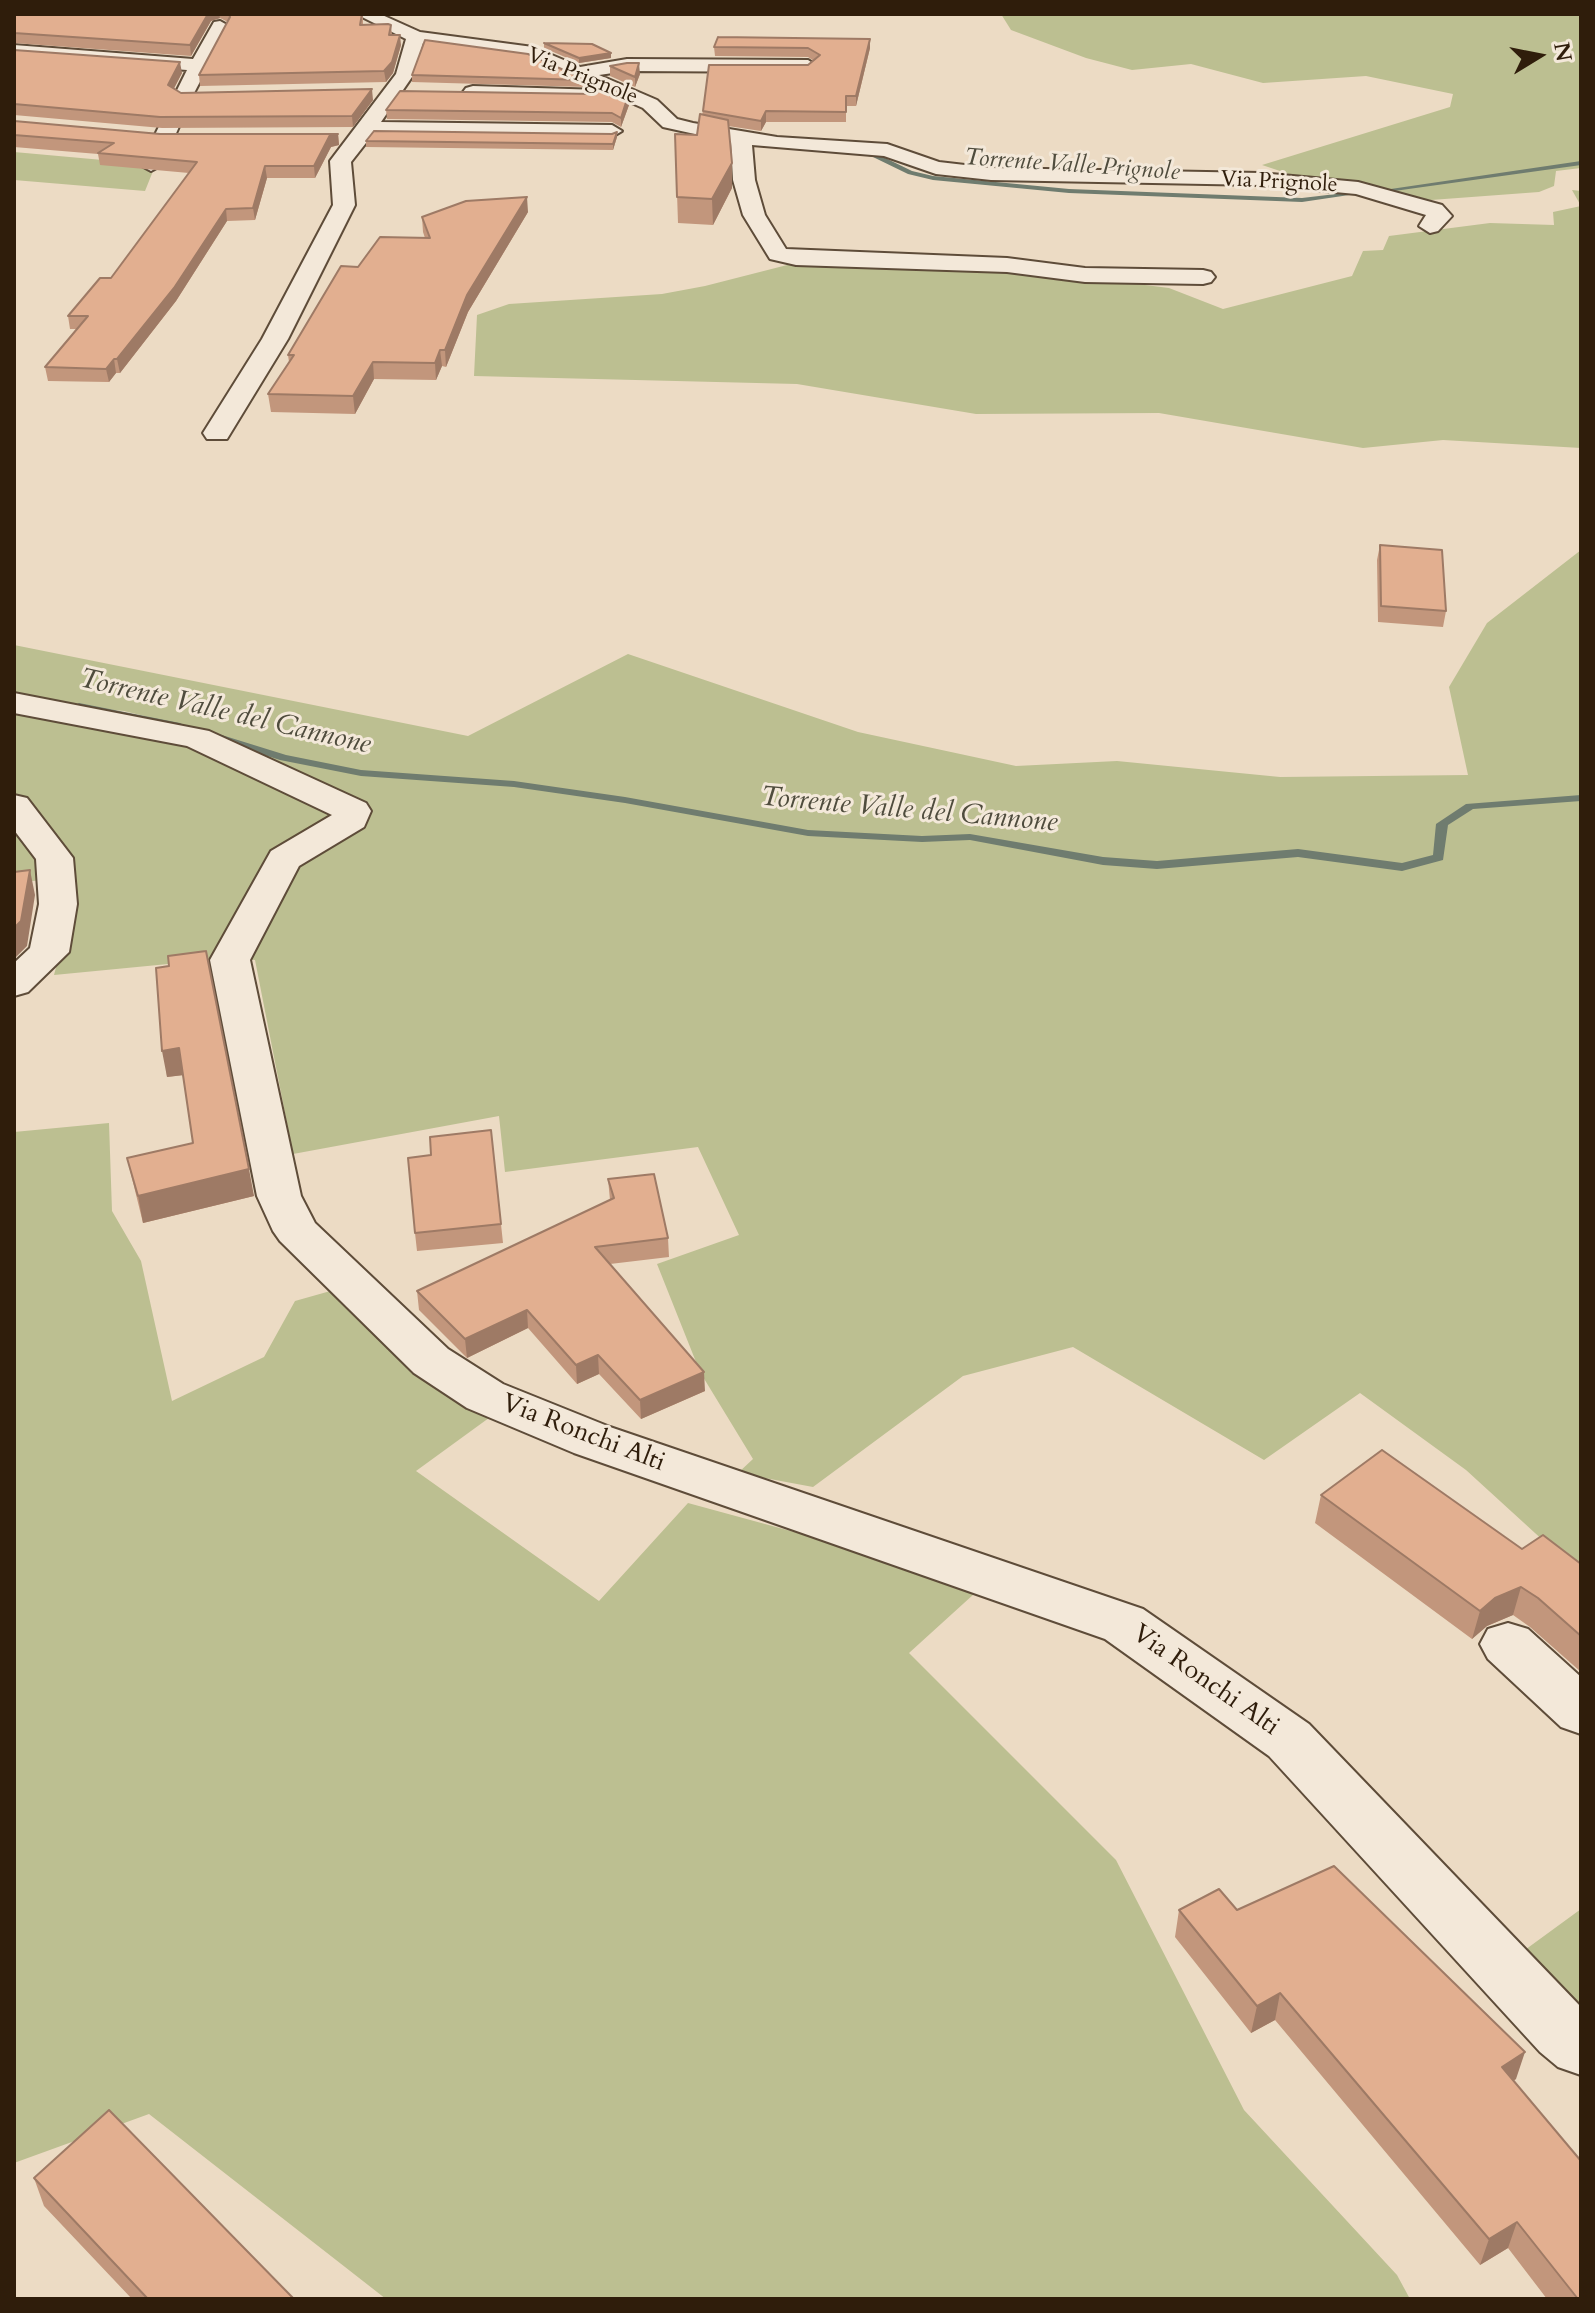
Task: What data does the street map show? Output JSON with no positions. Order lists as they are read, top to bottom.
{
  "streets": {
    "street": ["Via Prignole", "Via Ronchi Alti"]
  },
  "water": ["Torrente Valle Prignole", "Torrente Valle del Cannone"],
  "north": "right"
}
